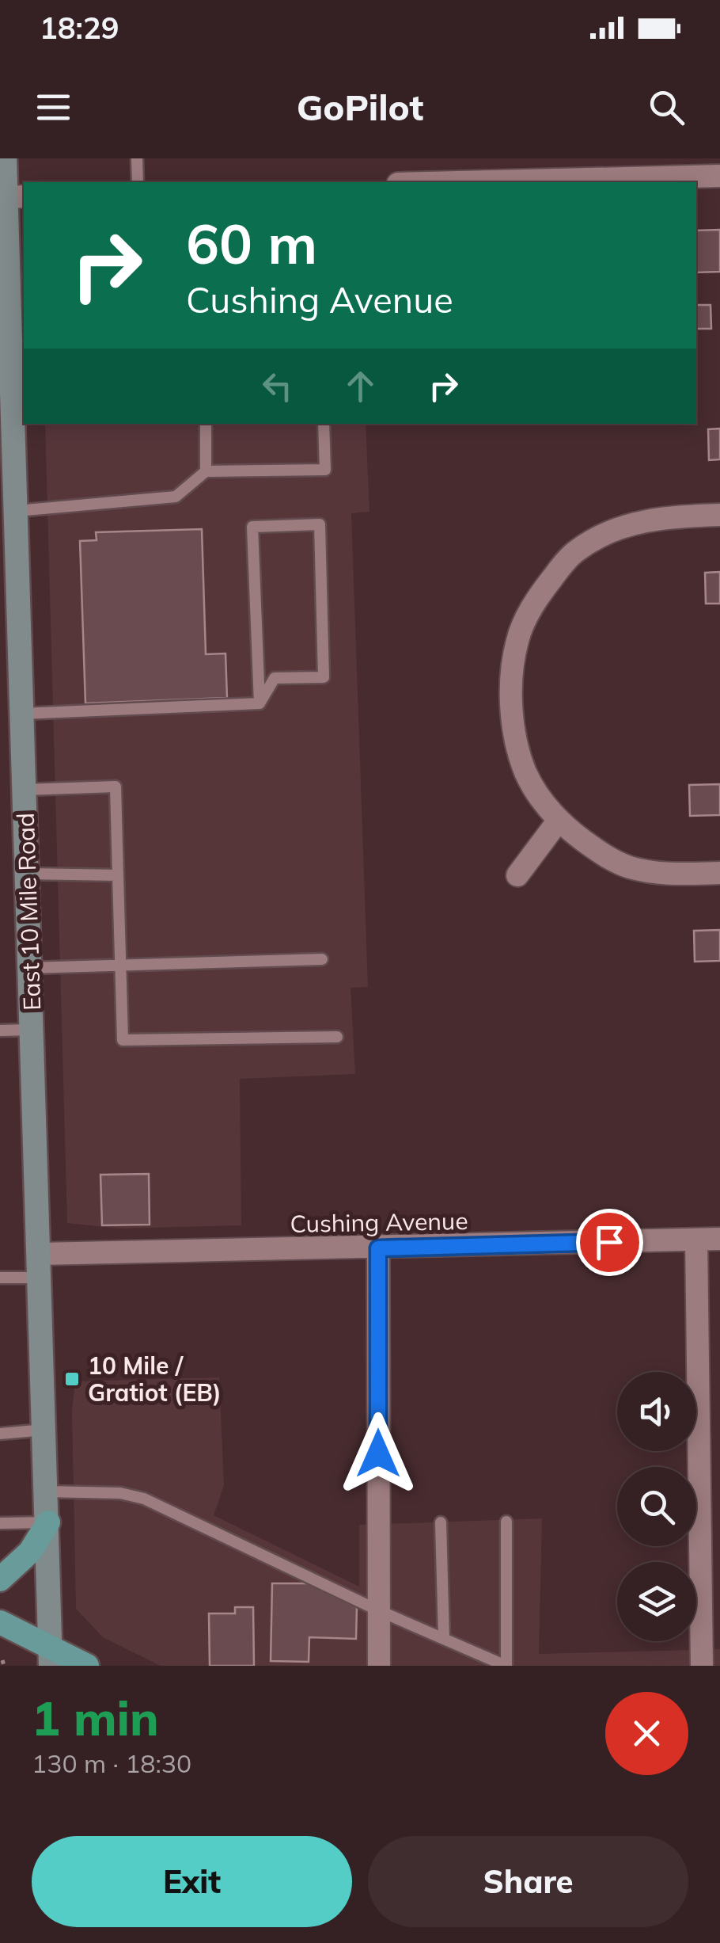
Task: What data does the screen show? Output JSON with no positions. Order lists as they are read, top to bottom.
{
  "streets": {
    "main road": ["East 10 Mile Road"],
    "street": ["Cushing Avenue"]
  },
  "crossings": [
    ["East 10 Mile Road", "Cushing Avenue"]
  ],
  "places": {
    "transit": ["10 Mile / Gratiot (EB)"]
  },
  "page": {
    "status": "18:29",
    "header": "GoPilot",
    "turn": ["60 m", "Cushing Avenue"],
    "heading": ["1 min", "130 m · 18:30"],
    "buttons": ["Exit", "Share"]
  }
}
